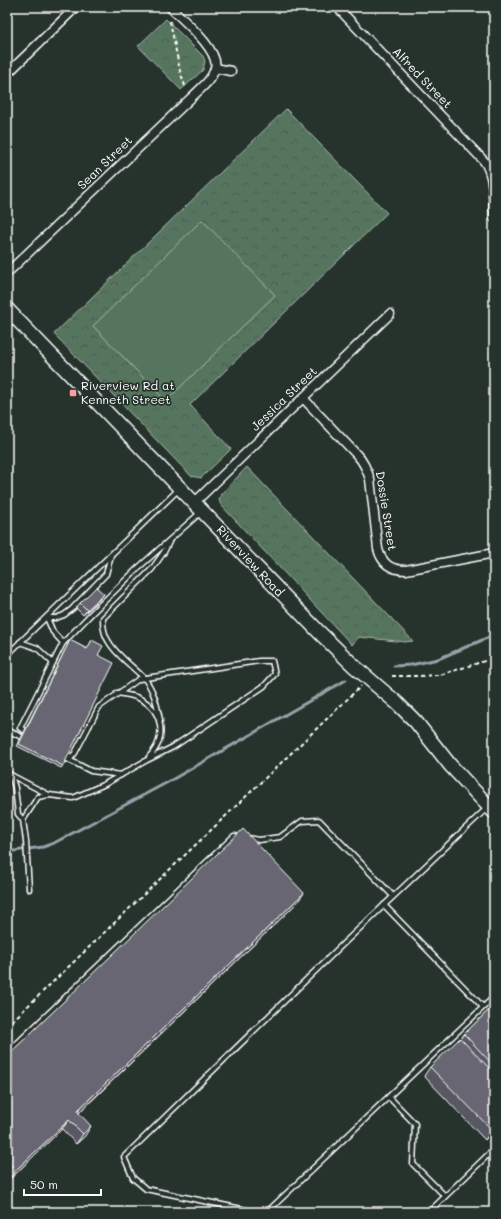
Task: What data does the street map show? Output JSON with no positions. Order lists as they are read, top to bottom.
{
  "streets": {
    "main road": ["Riverview Road"],
    "street": [
      "Alfred Street",
      "Sean Street",
      "Jessica Street",
      "Dossie Street"
    ]
  },
  "crossings": [
    ["Jessica Street", "Dossie Street"],
    ["Jessica Street", "Riverview Road"]
  ],
  "places": {
    "transit": ["Riverview Rd at Kenneth Street"]
  },
  "scale_bar": "50 m"
}
